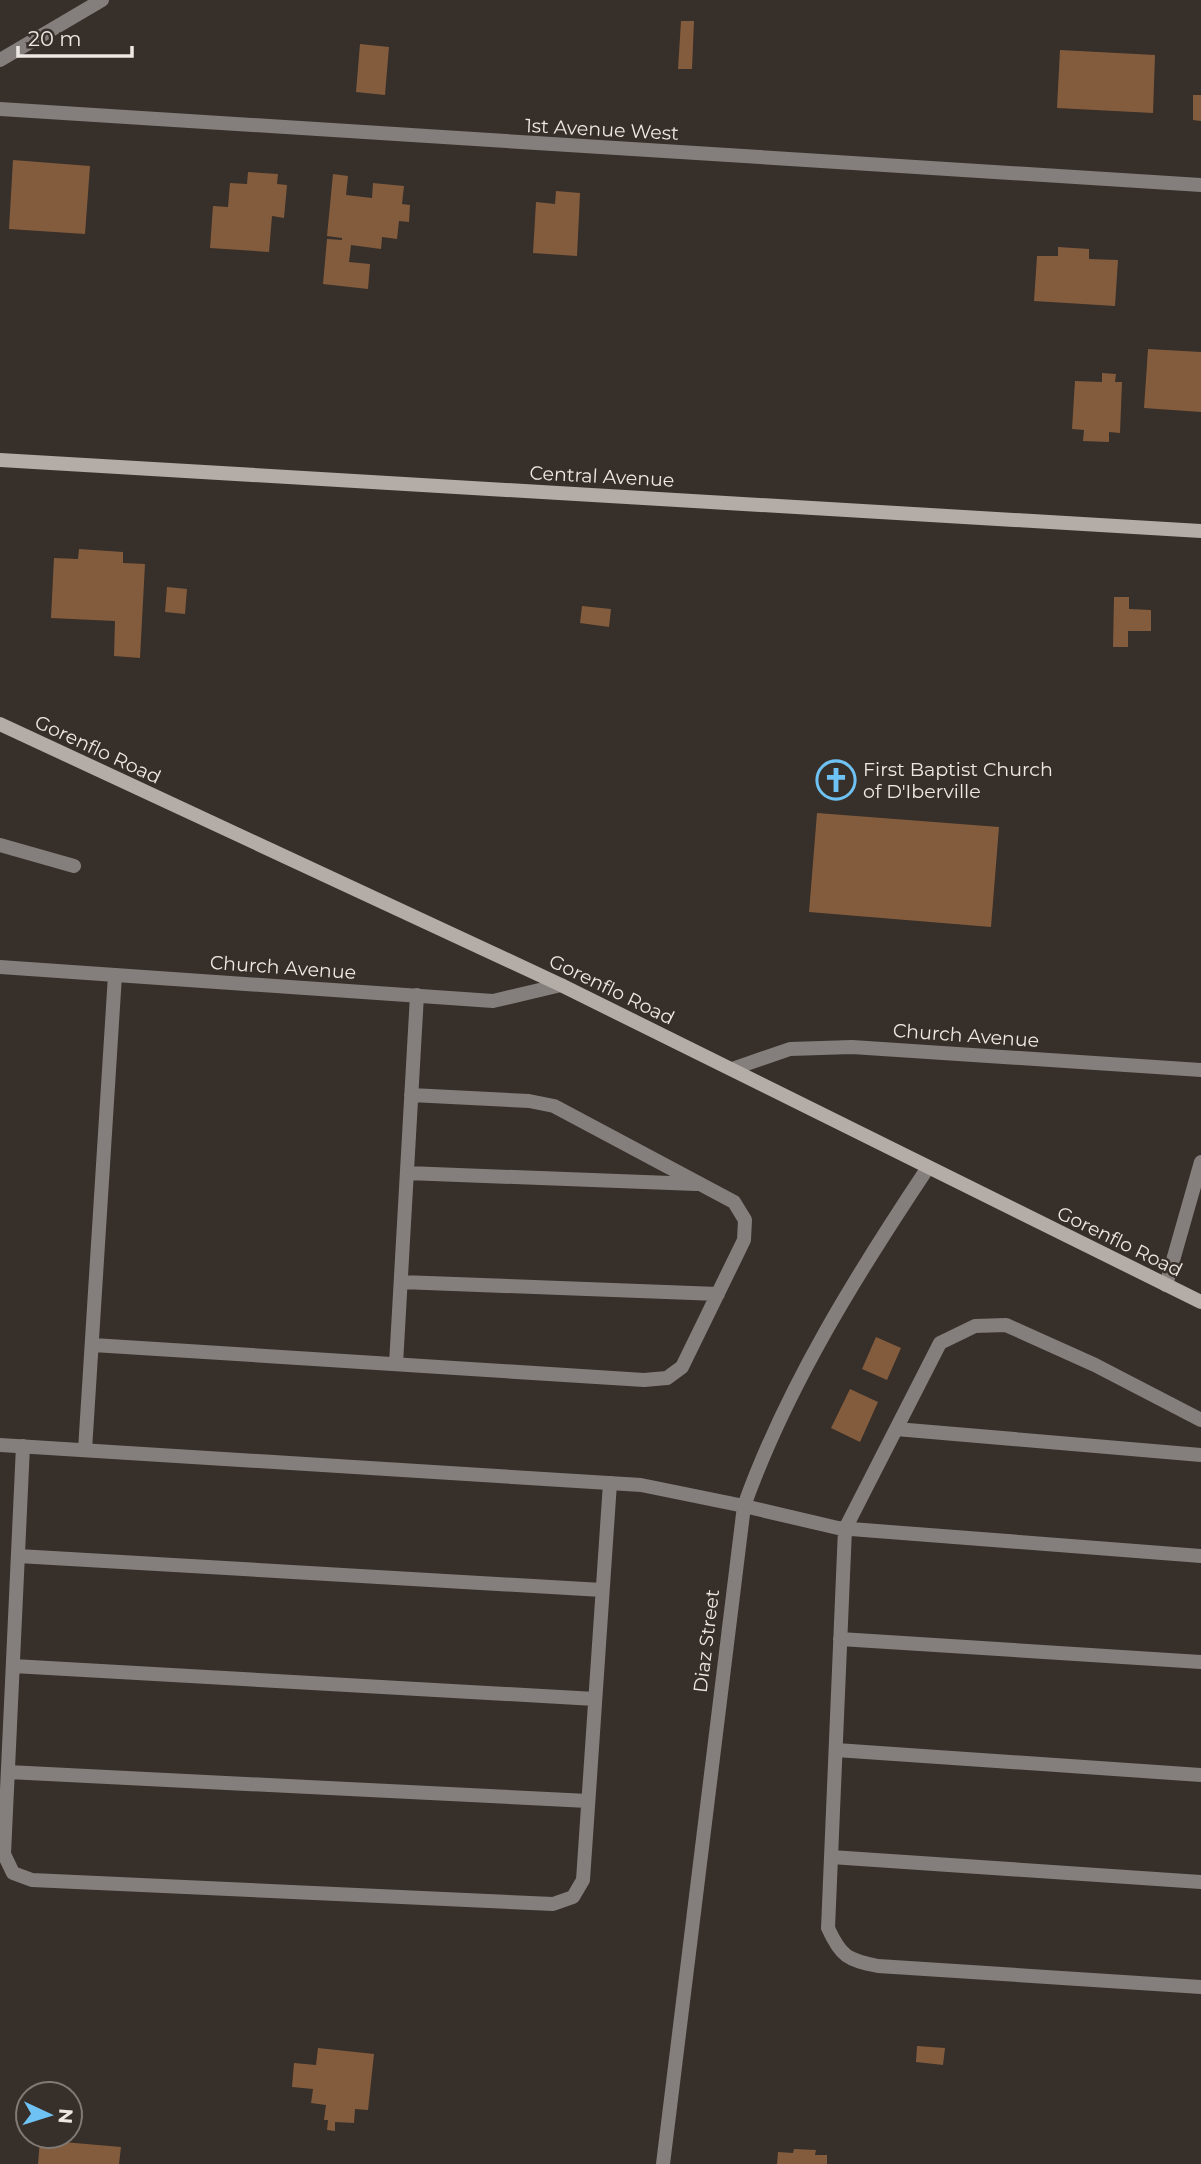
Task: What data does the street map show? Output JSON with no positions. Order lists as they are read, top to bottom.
{
  "streets": {
    "street": [
      "1st Avenue West",
      "Central Avenue",
      "Gorenflo Road",
      "Church Avenue",
      "Diaz Street"
    ]
  },
  "crossings": [
    ["Gorenflo Road", "Church Avenue"],
    ["Gorenflo Road", "Diaz Street"]
  ],
  "places": {
    "church": ["First Baptist Church of D'Iberville"]
  },
  "scale_bar": "20 m",
  "north": "right"
}
